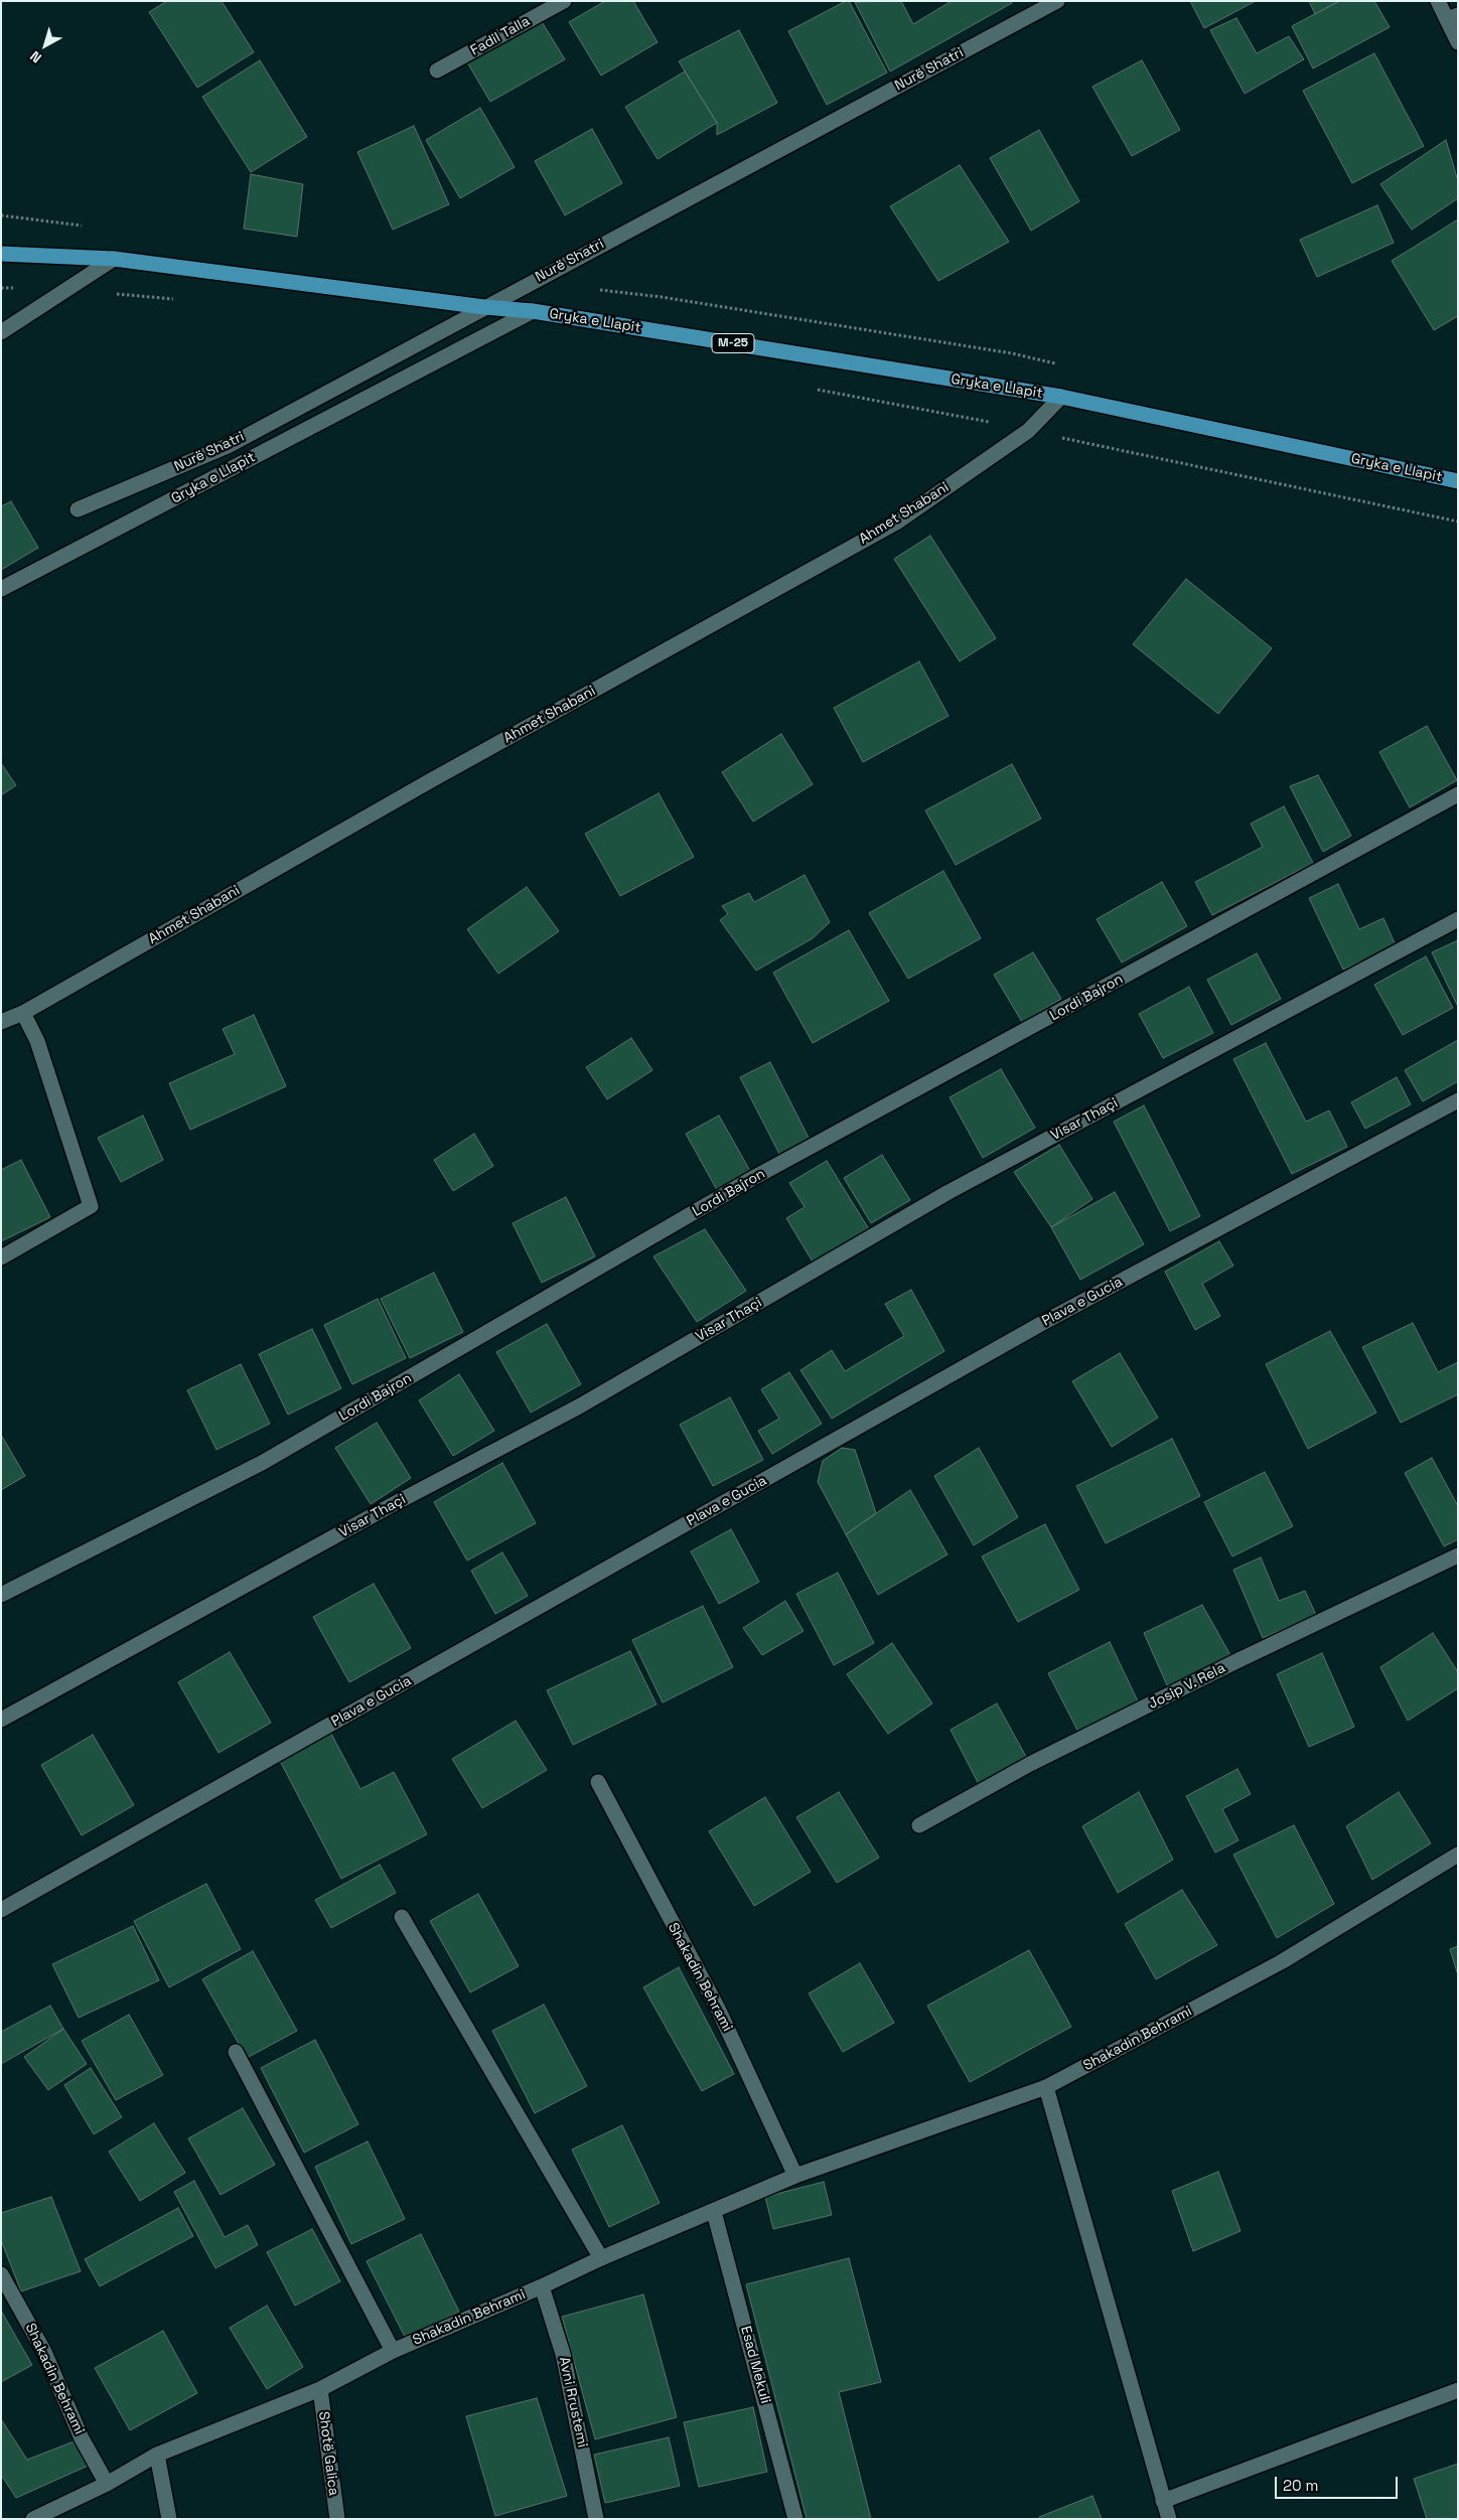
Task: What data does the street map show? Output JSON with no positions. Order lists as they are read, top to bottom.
{
  "streets": {
    "main road": ["Gryka e Llapit", "M-25"],
    "street": [
      "Fadil Talla",
      "Nurë Shatri",
      "Ahmet Shabani",
      "Lordi Bajron",
      "Visar Thaçi",
      "Plava e Gucia",
      "Josip V. Rela",
      "Shakadin Behrami",
      "Esad Mekuli",
      "Avni Rrustemi",
      "Shotë Galica"
    ]
  },
  "crossings": [
    ["Nurë Shatri", "Gryka e Llapit"],
    ["Gryka e Llapit", "Ahmet Shabani"],
    ["Shakadin Behrami", "Esad Mekuli"],
    ["Shakadin Behrami", "Avni Rrustemi"],
    ["Shakadin Behrami", "Shotë Galica"]
  ],
  "scale_bar": "20 m",
  "north": "bottom left"
}
